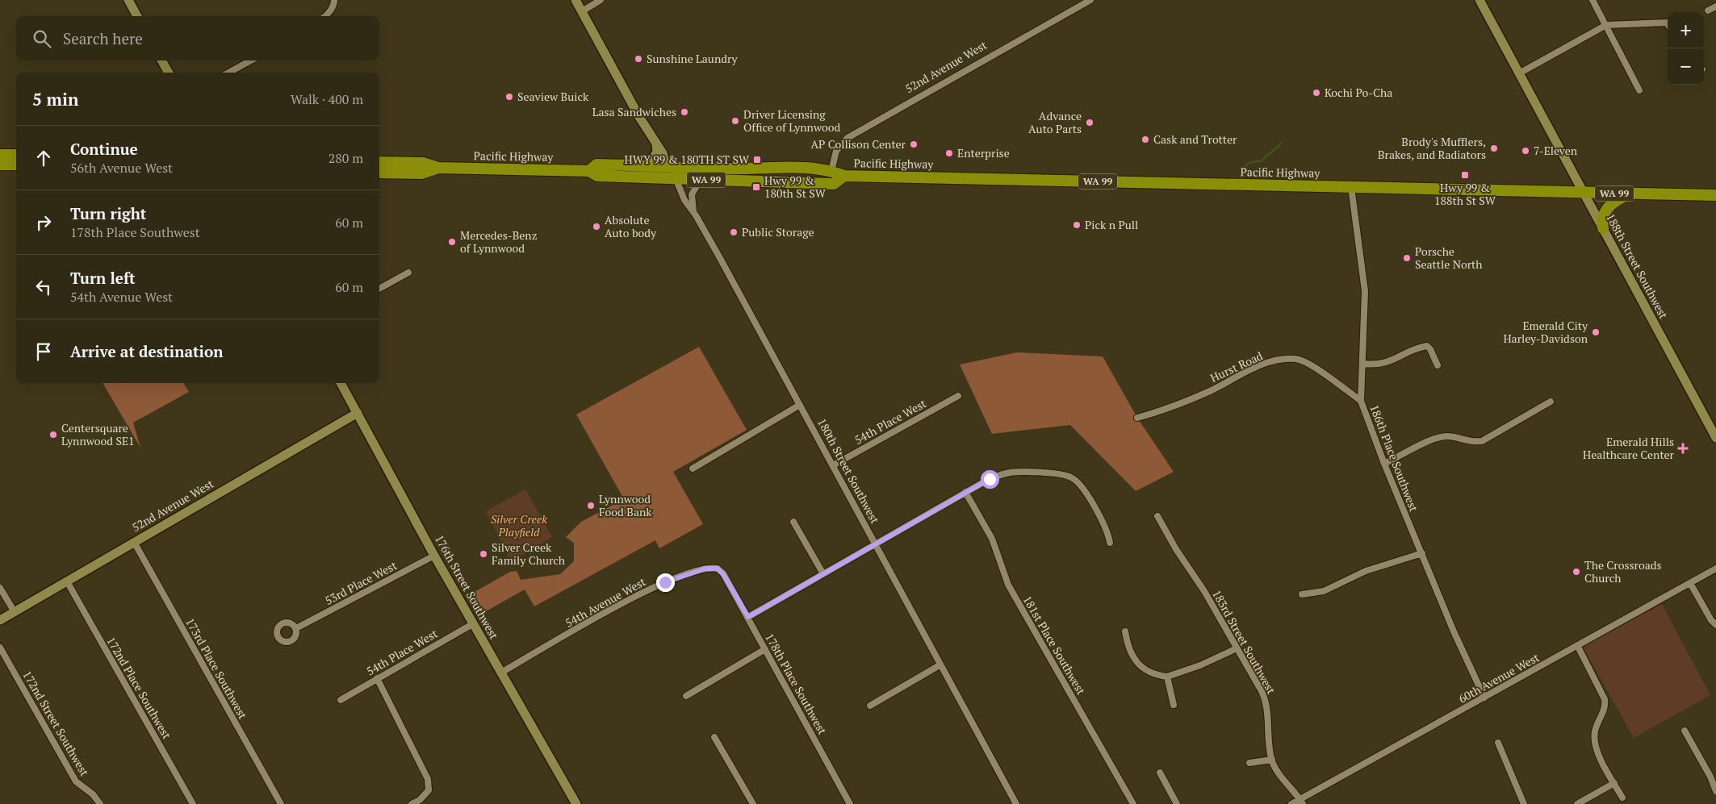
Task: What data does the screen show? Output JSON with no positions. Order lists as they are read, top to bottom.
{
  "streets": {
    "highway": ["Pacific Highway", "WA 99"],
    "street": [
      "52nd Avenue West",
      "188th Street Southwest",
      "Hurst Road",
      "54th Place West",
      "186th Place Southwest",
      "180th Street Southwest",
      "53rd Place West",
      "176th Street Southwest",
      "54th Avenue West",
      "183rd Street Southwest",
      "181st Place Southwest",
      "173rd Place Southwest",
      "60th Avenue West",
      "178th Place Southwest",
      "172nd Place Southwest",
      "172nd Street Southwest"
    ]
  },
  "crossings": [
    ["52nd Avenue West", "Pacific Highway"],
    ["52nd Avenue West", "176th Street Southwest"],
    ["52nd Avenue West", "173rd Place Southwest"],
    ["52nd Avenue West", "172nd Place Southwest"],
    ["Pacific Highway", "188th Street Southwest"],
    ["Pacific Highway", "186th Place Southwest"],
    ["Pacific Highway", "180th Street Southwest"],
    ["Hurst Road", "186th Place Southwest"],
    ["54th Place West", "180th Street Southwest"],
    ["54th Place West", "176th Street Southwest"],
    ["186th Place Southwest", "60th Avenue West"],
    ["53rd Place West", "176th Street Southwest"],
    ["176th Street Southwest", "54th Avenue West"],
    ["54th Avenue West", "178th Place Southwest"],
    ["183rd Street Southwest", "60th Avenue West"]
  ],
  "parks": ["Silver Creek Playfield"],
  "places": {
    "other": [
      "Sunshine Laundry",
      "Kochi Po-Cha",
      "Seaview Buick",
      "Lasa Sandwiches",
      "Driver Licensing Office of Lynnwood",
      "Advance Auto Parts",
      "Cask and Trotter",
      "AP Collison Center",
      "Brody's Mufflers, Brakes, and Radiators",
      "7-Eleven",
      "Enterprise",
      "Pick n Pull",
      "Absolute Auto body",
      "Public Storage",
      "Mercedes-Benz of Lynnwood",
      "Porsche Seattle North",
      "Emerald City Harley-Davidson",
      "Centersquare Lynnwood SE1",
      "Lynnwood Food Bank",
      "Silver Creek Family Church",
      "The Crossroads Church"
    ],
    "transit": ["HWY 99 & 180TH ST SW", "Hwy 99 & 188th St SW", "Hwy 99 & 180th St SW"],
    "health": ["Emerald Hills Healthcare Center"]
  },
  "page": {
    "map_buttons": ["+", "−"],
    "search": "Search here",
    "heading": ["5 min", "Walk · 400 m"],
    "list": [
      ["Continue", "56th Avenue West", "280 m"],
      ["Turn right", "178th Place Southwest", "60 m"],
      ["Turn left", "54th Avenue West", "60 m"],
      "Arrive at destination"
    ]
  }
}
